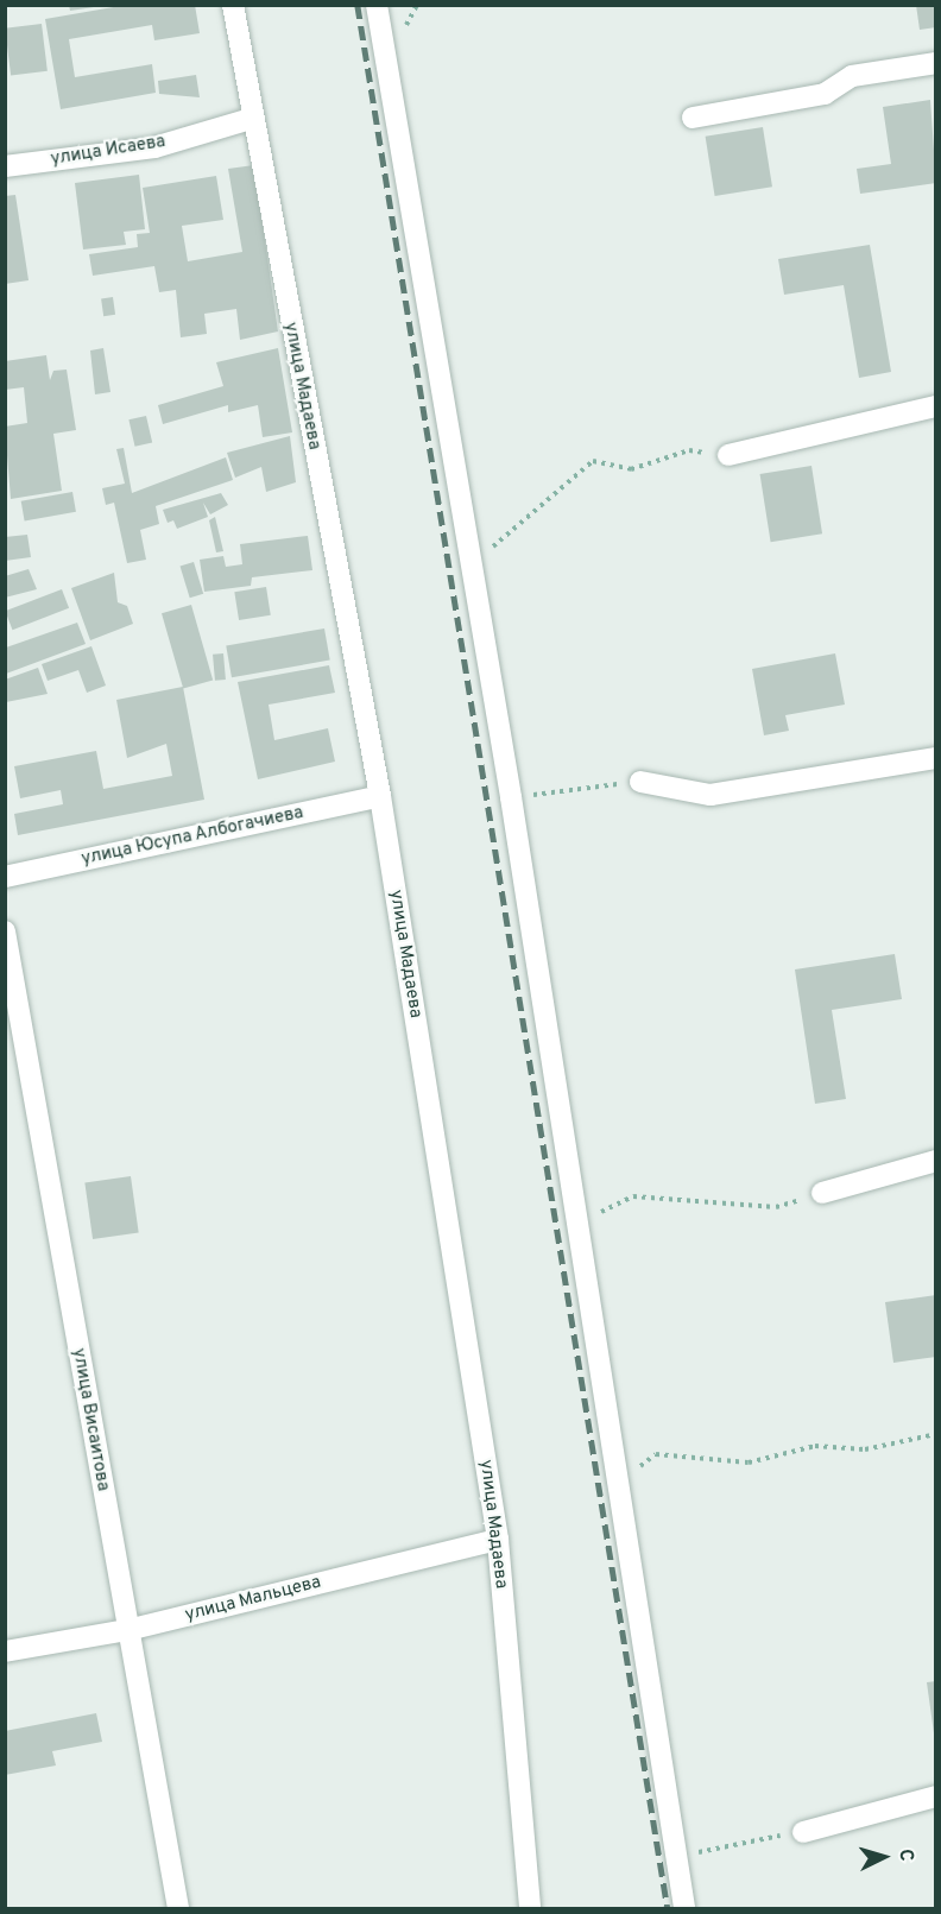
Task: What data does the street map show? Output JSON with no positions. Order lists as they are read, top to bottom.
{
  "streets": {
    "street": [
      "улица Исаева",
      "улица Мадаева",
      "улица Юсупа Албогачиева",
      "улица Висаитова",
      "улица Мальцева"
    ]
  },
  "crossings": [
    ["улица Исаева", "улица Мадаева"],
    ["улица Мадаева", "улица Юсупа Албогачиева"],
    ["улица Мадаева", "улица Мальцева"],
    ["улица Висаитова", "улица Мальцева"]
  ],
  "north": "right"
}
